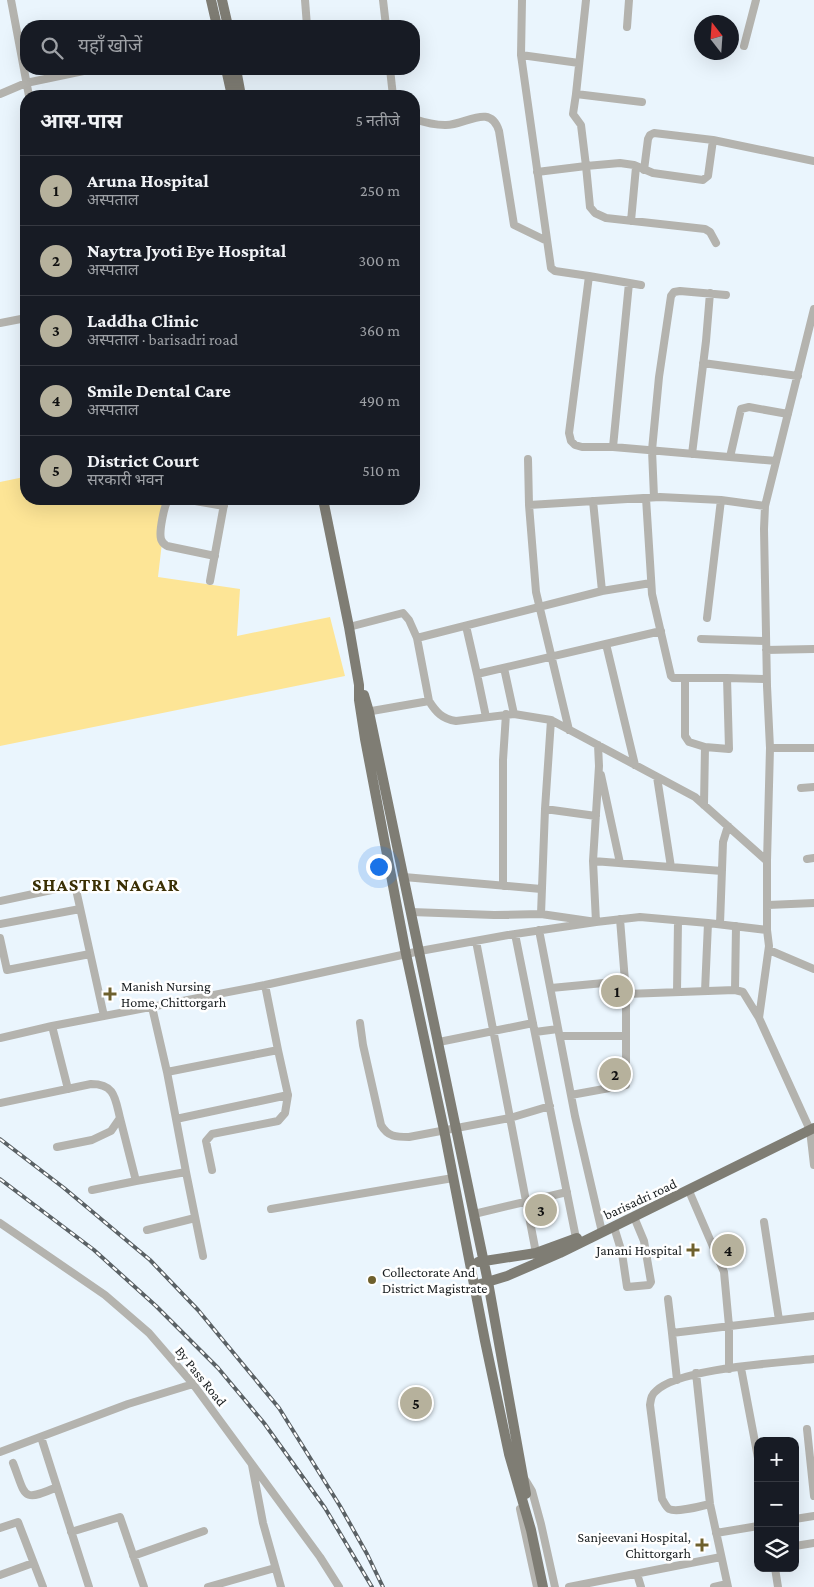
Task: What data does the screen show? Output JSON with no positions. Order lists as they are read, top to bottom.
{
  "streets": {
    "main road": ["barisadri road"],
    "street": ["By Pass Road"]
  },
  "districts": ["SHASTRI NAGAR"],
  "places": {
    "health": ["Manish Nursing Home, Chittorgarh", "Janani Hospital", "Sanjeevani Hospital, Chittorgarh"],
    "other": ["Collectorate And District Magistrate"]
  },
  "north": "top",
  "page": {
    "search": "यहाँ खोजें",
    "heading": ["आस-पास", "5 नतीजे"],
    "list": [
      {
        "mark": "1",
        "name": "Aruna Hospital",
        "note": "अस्पताल",
        "value": "250 m"
      },
      {
        "mark": "2",
        "name": "Naytra Jyoti Eye Hospital",
        "note": "अस्पताल",
        "value": "300 m"
      },
      {
        "mark": "3",
        "name": "Laddha Clinic",
        "note": "अस्पताल · barisadri road",
        "value": "360 m"
      },
      {
        "mark": "4",
        "name": "Smile Dental Care",
        "note": "अस्पताल",
        "value": "490 m"
      },
      {
        "mark": "5",
        "name": "District Court",
        "note": "सरकारी भवन",
        "value": "510 m"
      }
    ],
    "pins": [
      "1",
      "2",
      "3",
      "4",
      "5"
    ],
    "map_buttons": ["+", "−"]
  }
}
